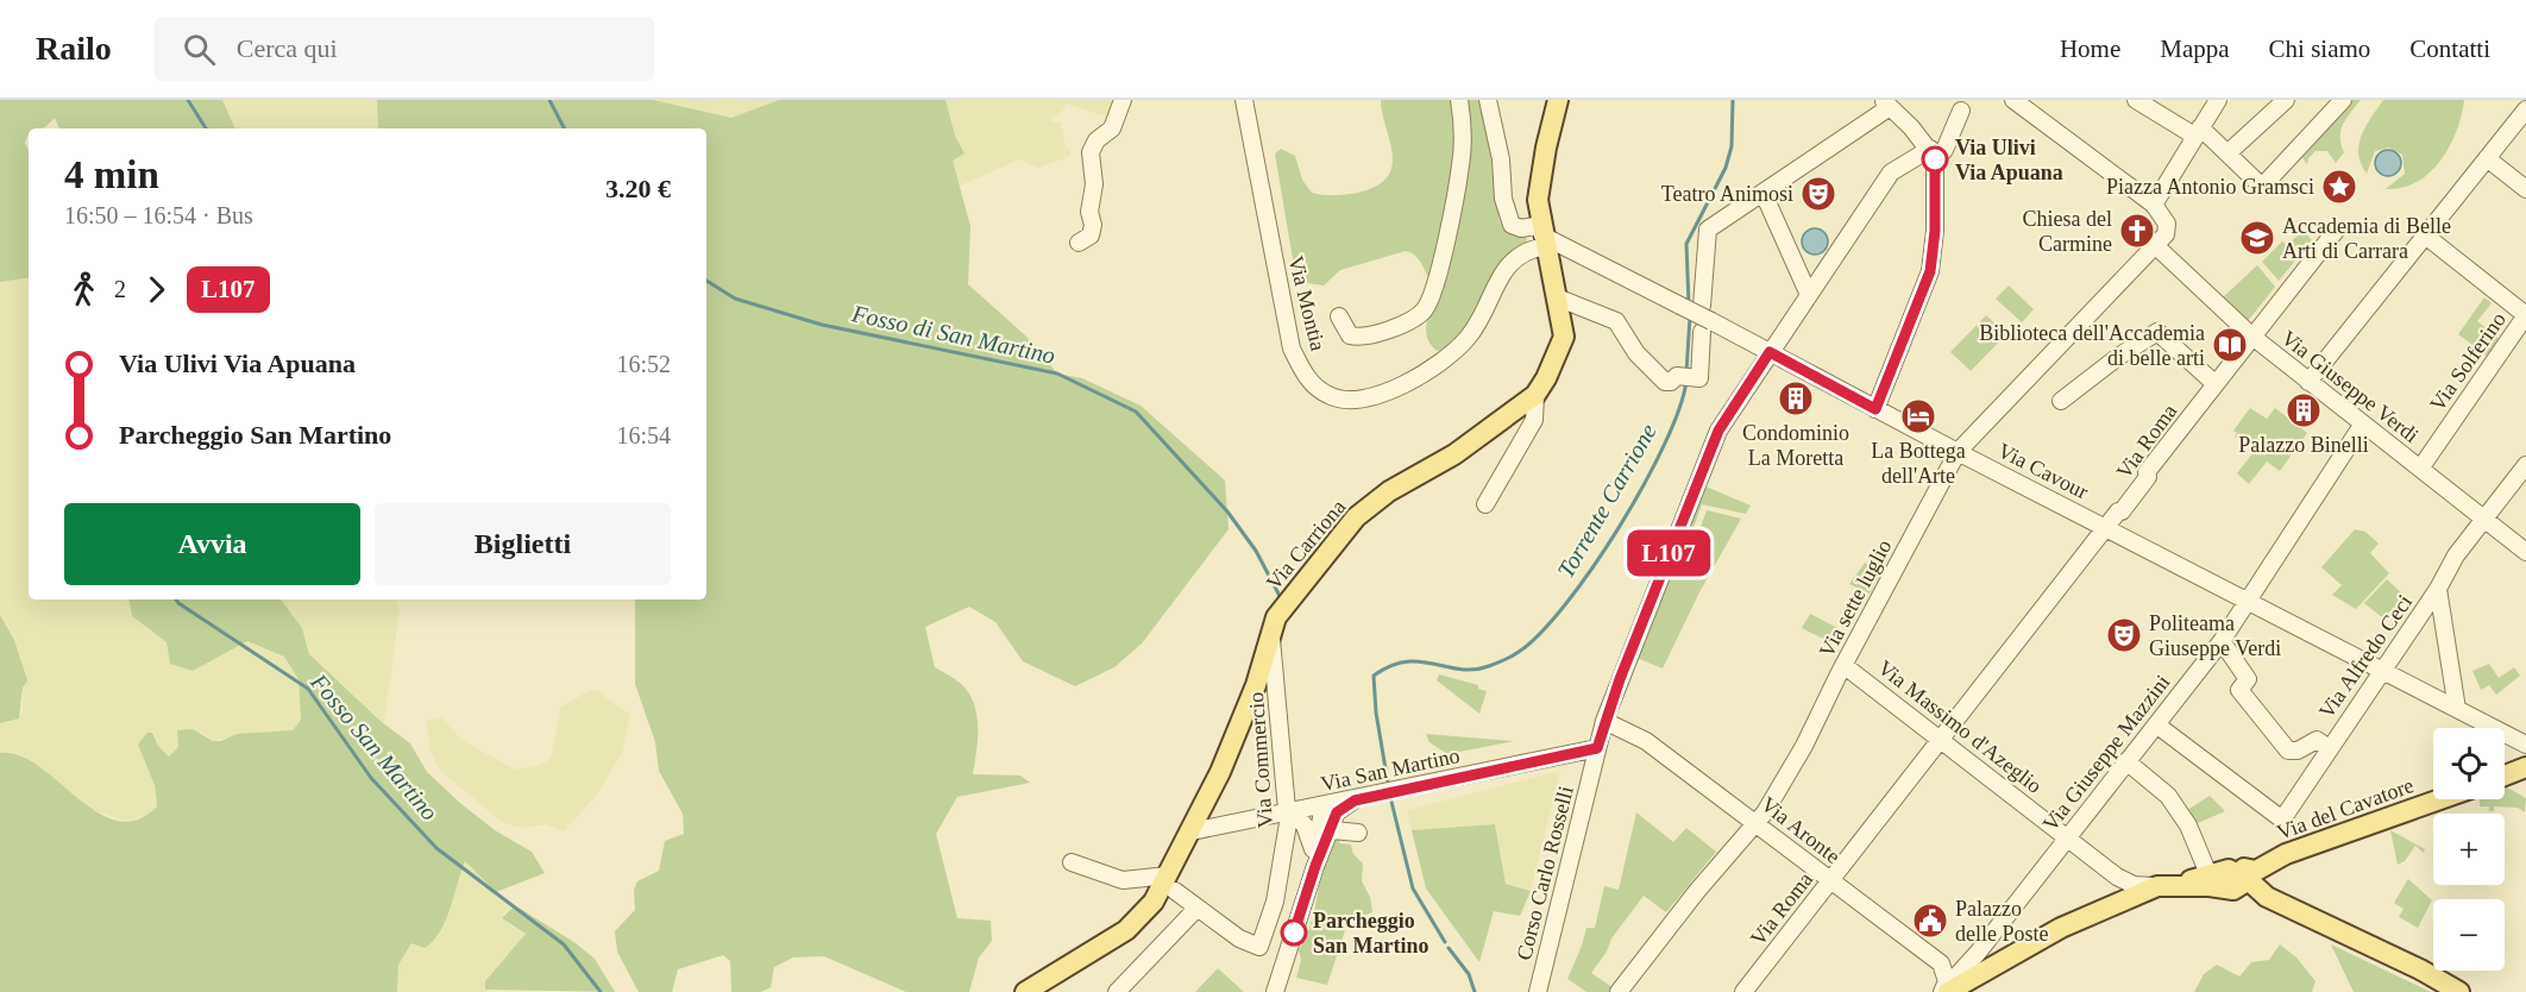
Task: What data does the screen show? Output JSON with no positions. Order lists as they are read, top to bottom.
{
  "streets": {
    "main road": ["Via Carriona", "Via del Cavatore"],
    "street": [
      "Via Montia",
      "Via Solferino",
      "Via Giuseppe Verdi",
      "Via Roma",
      "Via Cavour",
      "Via sette luglio",
      "Via Alfredo Ceci",
      "Via Massimo d'Azeglio",
      "Via Giuseppe Mazzini",
      "Via Commercio",
      "Via San Martino",
      "Via Aronte",
      "Corso Carlo Rosselli"
    ]
  },
  "crossings": [
    ["Via Montia", "Via Cavour"],
    ["Via Montia", "Via Carriona"],
    ["Via Solferino", "Via Giuseppe Verdi"],
    ["Via Giuseppe Verdi", "Via Roma"],
    ["Via Giuseppe Verdi", "Via sette luglio"],
    ["Via Giuseppe Verdi", "Via Alfredo Ceci"],
    ["Via Giuseppe Verdi", "Via Giuseppe Mazzini"],
    ["Via Roma", "Via Cavour"],
    ["Via Roma", "Via Massimo d'Azeglio"],
    ["Via Roma", "Via Aronte"],
    ["Via Cavour", "Via Carriona"],
    ["Via Cavour", "Via sette luglio"],
    ["Via Cavour", "Via Alfredo Ceci"],
    ["Via Cavour", "Via Giuseppe Mazzini"],
    ["Via Cavour", "Corso Carlo Rosselli"],
    ["Via Carriona", "Via Commercio"],
    ["Via Carriona", "Via San Martino"],
    ["Via sette luglio", "Via Massimo d'Azeglio"],
    ["Via sette luglio", "Via Aronte"],
    ["Via Alfredo Ceci", "Via Giuseppe Mazzini"],
    ["Via Massimo d'Azeglio", "Via Giuseppe Mazzini"],
    ["Via Giuseppe Mazzini", "Via Aronte"],
    ["Via Commercio", "Via San Martino"],
    ["Via San Martino", "Corso Carlo Rosselli"],
    ["Via Aronte", "Corso Carlo Rosselli"]
  ],
  "water": ["Fosso di San Martino", "Torrente Carrione", "Fosso San Martino"],
  "places": {
    "other": ["Via Ulivi Via Apuana", "Parcheggio San Martino"],
    "place": ["Piazza Antonio Gramsci"],
    "theatre": ["Teatro Animosi", "Politeama Giuseppe Verdi"],
    "church": ["Chiesa del Carmine"],
    "school or university": ["Accademia di Belle Arti di Carrara"],
    "library": ["Biblioteca dell'Accademia di belle arti"],
    "building": ["Condominio La Moretta", "Palazzo Binelli"],
    "hotel": ["La Bottega dell'Arte"],
    "public building": ["Palazzo delle Poste"]
  },
  "lines": ["bus line L107"],
  "page": {
    "header": "Railo",
    "search": "Cerca qui",
    "nav": [
      "Home",
      "Mappa",
      "Chi siamo",
      "Contatti"
    ],
    "on_map": "L107",
    "heading": ["4 min", "16:50 – 16:54 · Bus", "3.20 €"],
    "legs": ["2", "L107"],
    "list": [
      {
        "name": "Via Ulivi Via Apuana",
        "value": "16:52"
      },
      {
        "name": "Parcheggio San Martino",
        "value": "16:54"
      }
    ],
    "buttons": ["Avvia", "Biglietti"],
    "map_buttons": ["+", "−"]
  }
}
